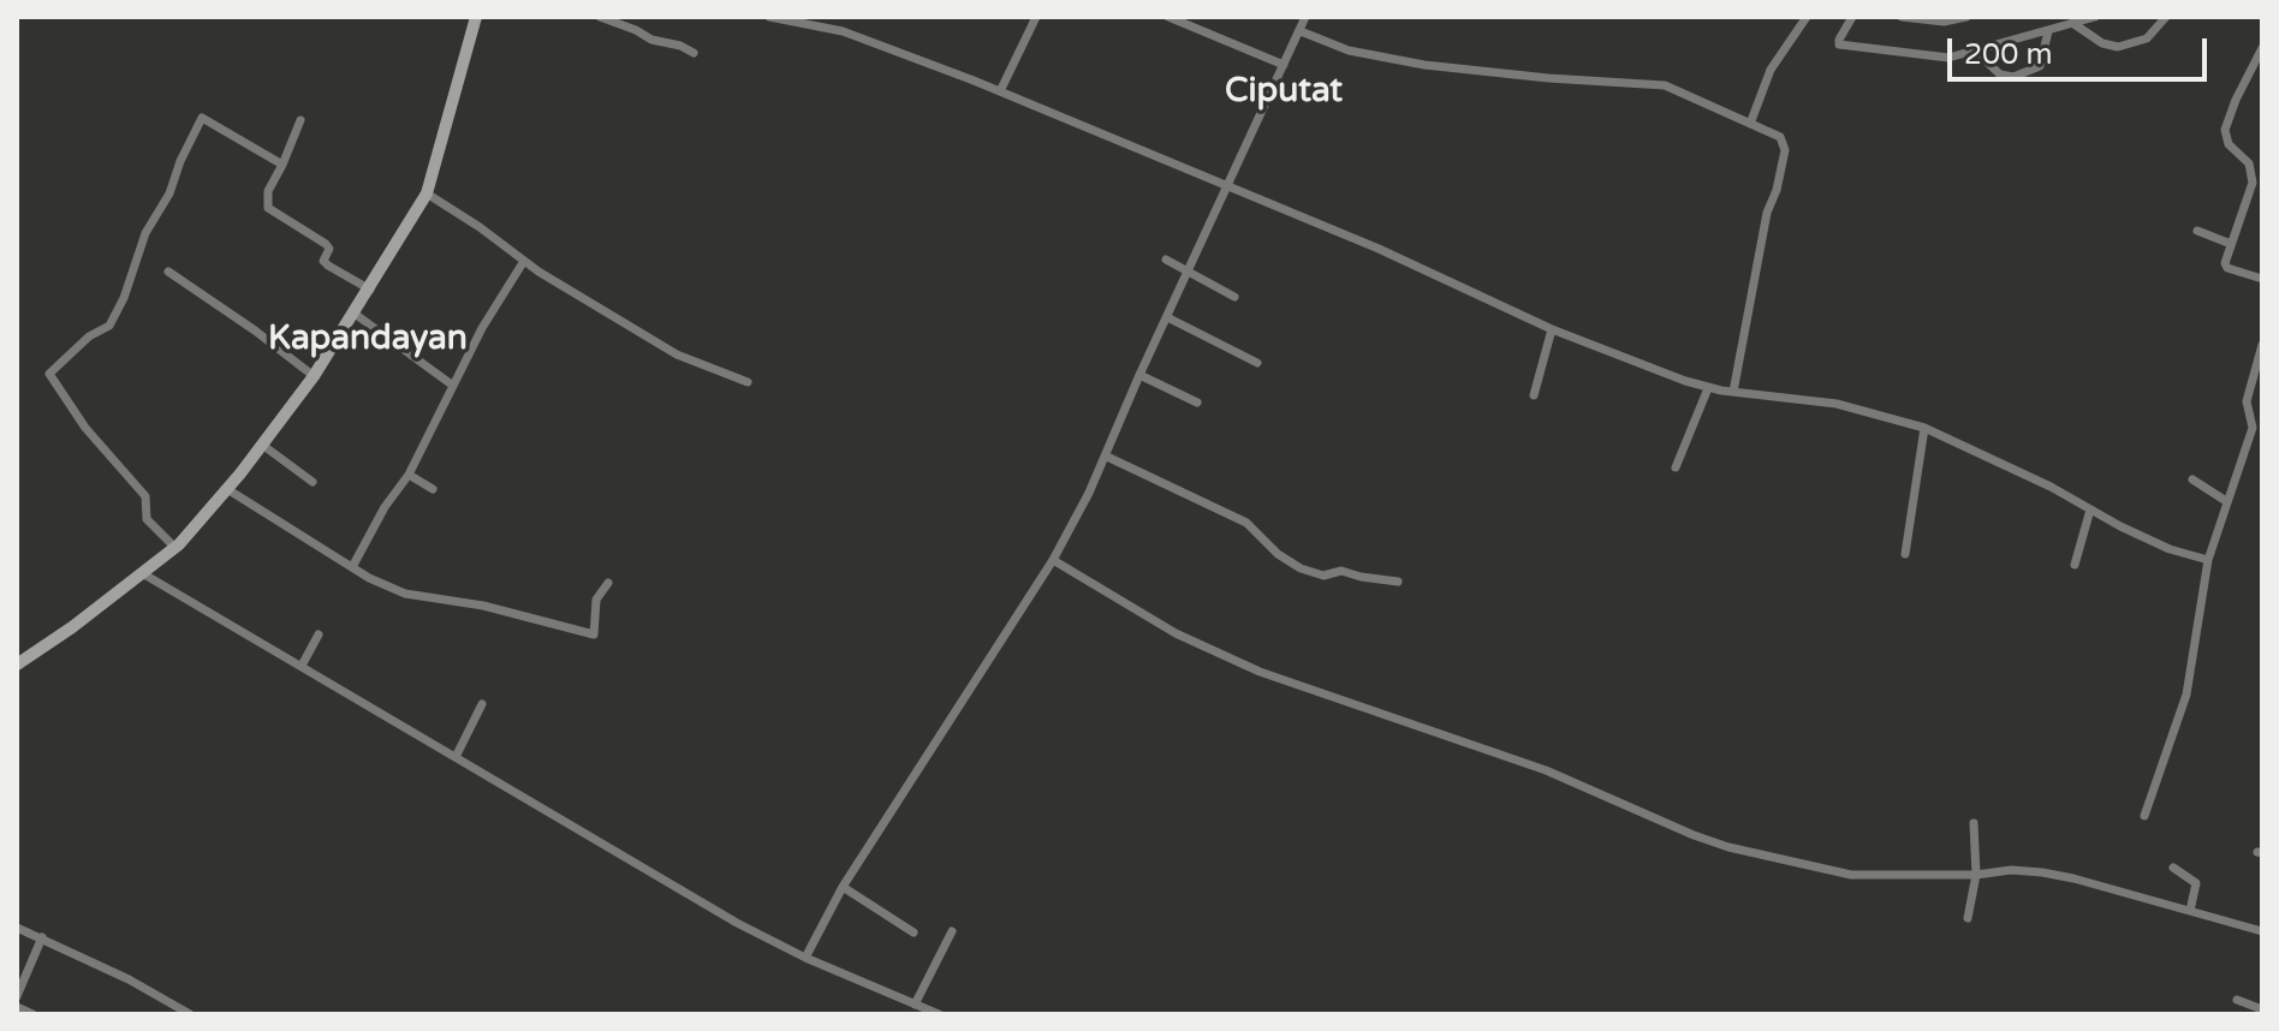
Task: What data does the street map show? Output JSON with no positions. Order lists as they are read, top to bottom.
{
  "districts": ["Ciputat", "Kapandayan"],
  "scale_bar": "200 m"
}
